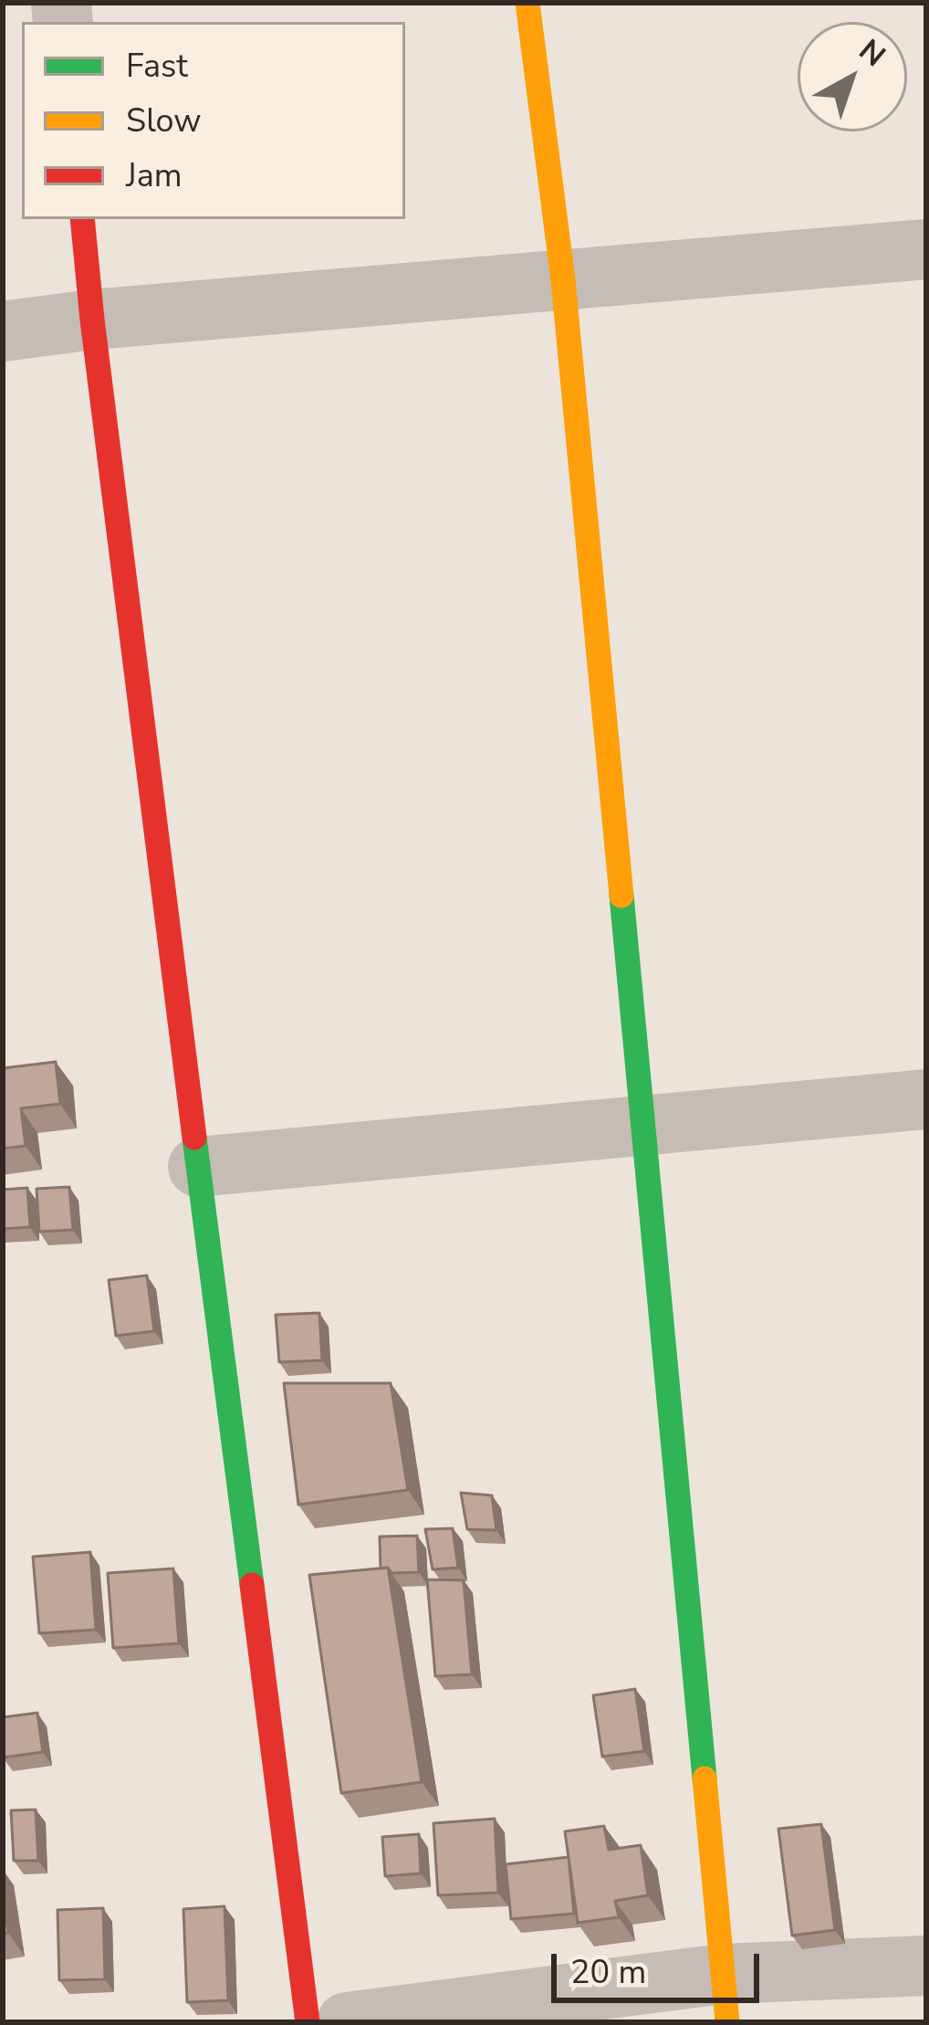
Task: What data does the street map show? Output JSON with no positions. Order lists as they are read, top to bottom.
{
  "legend": ["Fast", "Slow", "Jam"],
  "scale_bar": "20 m",
  "north": "top right"
}
